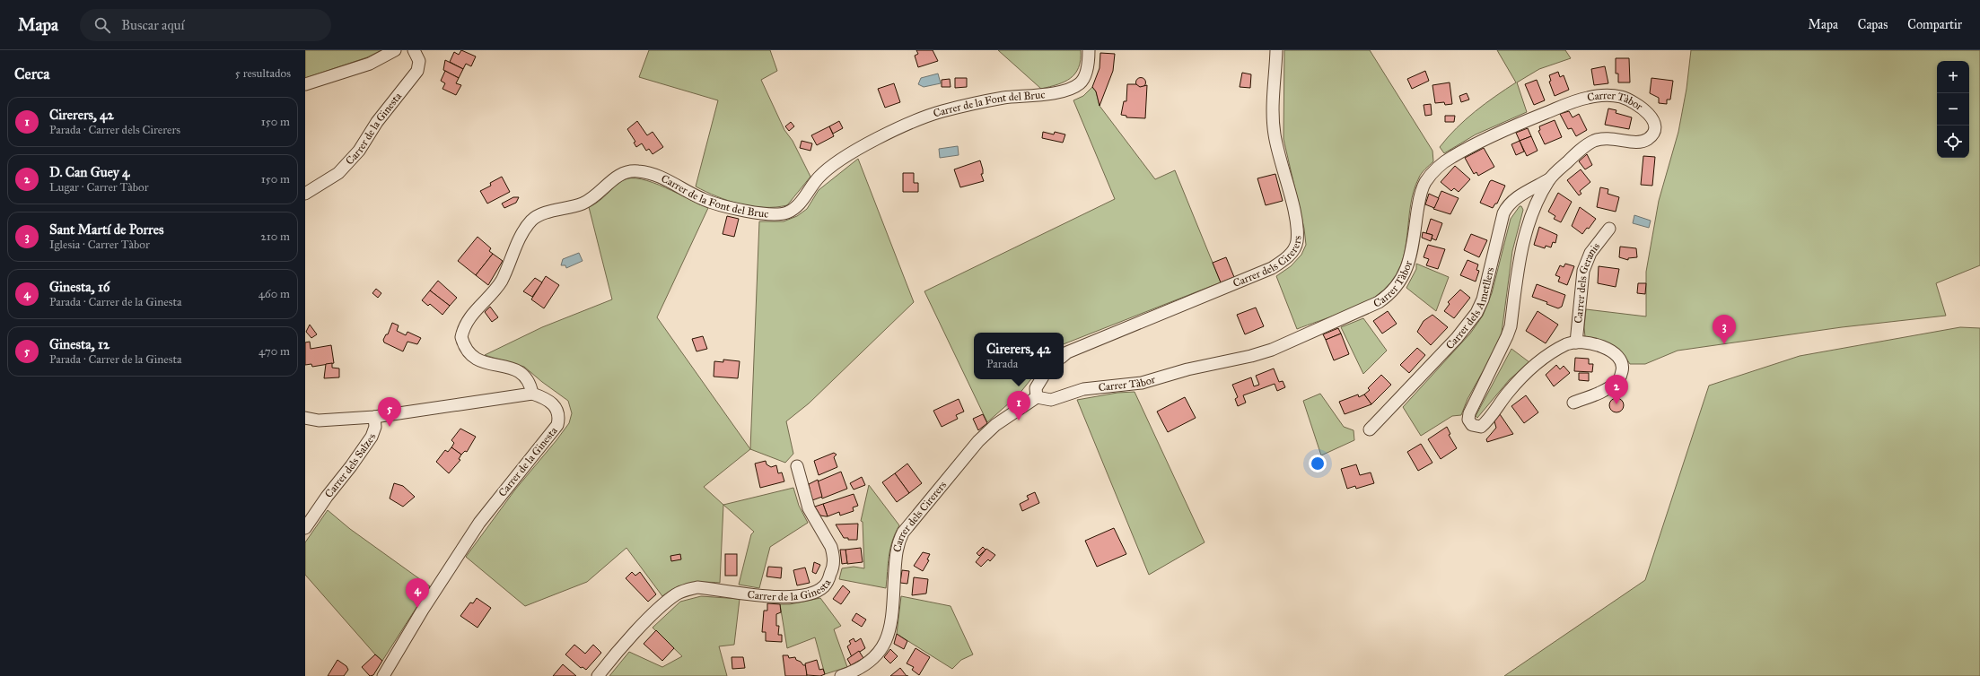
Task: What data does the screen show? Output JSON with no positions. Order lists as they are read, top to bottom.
{
  "streets": {
    "street": [
      "Carrer de la Font del Bruc",
      "Carrer Tàbor",
      "Carrer de la Ginesta",
      "Carrer dels Cirerers",
      "Carrer dels Geranis",
      "Carrer dels Ametllers",
      "Carrer dels Salzes"
    ]
  },
  "crossings": [
    ["Carrer de la Font del Bruc", "Carrer de la Ginesta"],
    ["Carrer Tàbor", "Carrer dels Cirerers"],
    ["Carrer Tàbor", "Carrer dels Geranis"],
    ["Carrer Tàbor", "Carrer dels Ametllers"]
  ],
  "page": {
    "header": "Mapa",
    "search": "Buscar aquí",
    "nav": ["Mapa", "Capas", "Compartir"],
    "heading": ["Cerca", "5 resultados"],
    "map_buttons": ["+", "−"],
    "list": [
      {
        "mark": "1",
        "name": "Cirerers, 42",
        "note": "Parada · Carrer dels Cirerers",
        "value": "150 m"
      },
      {
        "mark": "2",
        "name": "D. Can Guey 4",
        "note": "Lugar · Carrer Tàbor",
        "value": "150 m"
      },
      {
        "mark": "3",
        "name": "Sant Martí de Porres",
        "note": "Iglesia · Carrer Tàbor",
        "value": "210 m"
      },
      {
        "mark": "4",
        "name": "Ginesta, 16",
        "note": "Parada · Carrer de la Ginesta",
        "value": "460 m"
      },
      {
        "mark": "5",
        "name": "Ginesta, 12",
        "note": "Parada · Carrer de la Ginesta",
        "value": "470 m"
      }
    ],
    "pins": [
      "3",
      "2",
      "1",
      "5",
      "4"
    ],
    "popup": ["Cirerers, 42", "Parada"]
  }
}
